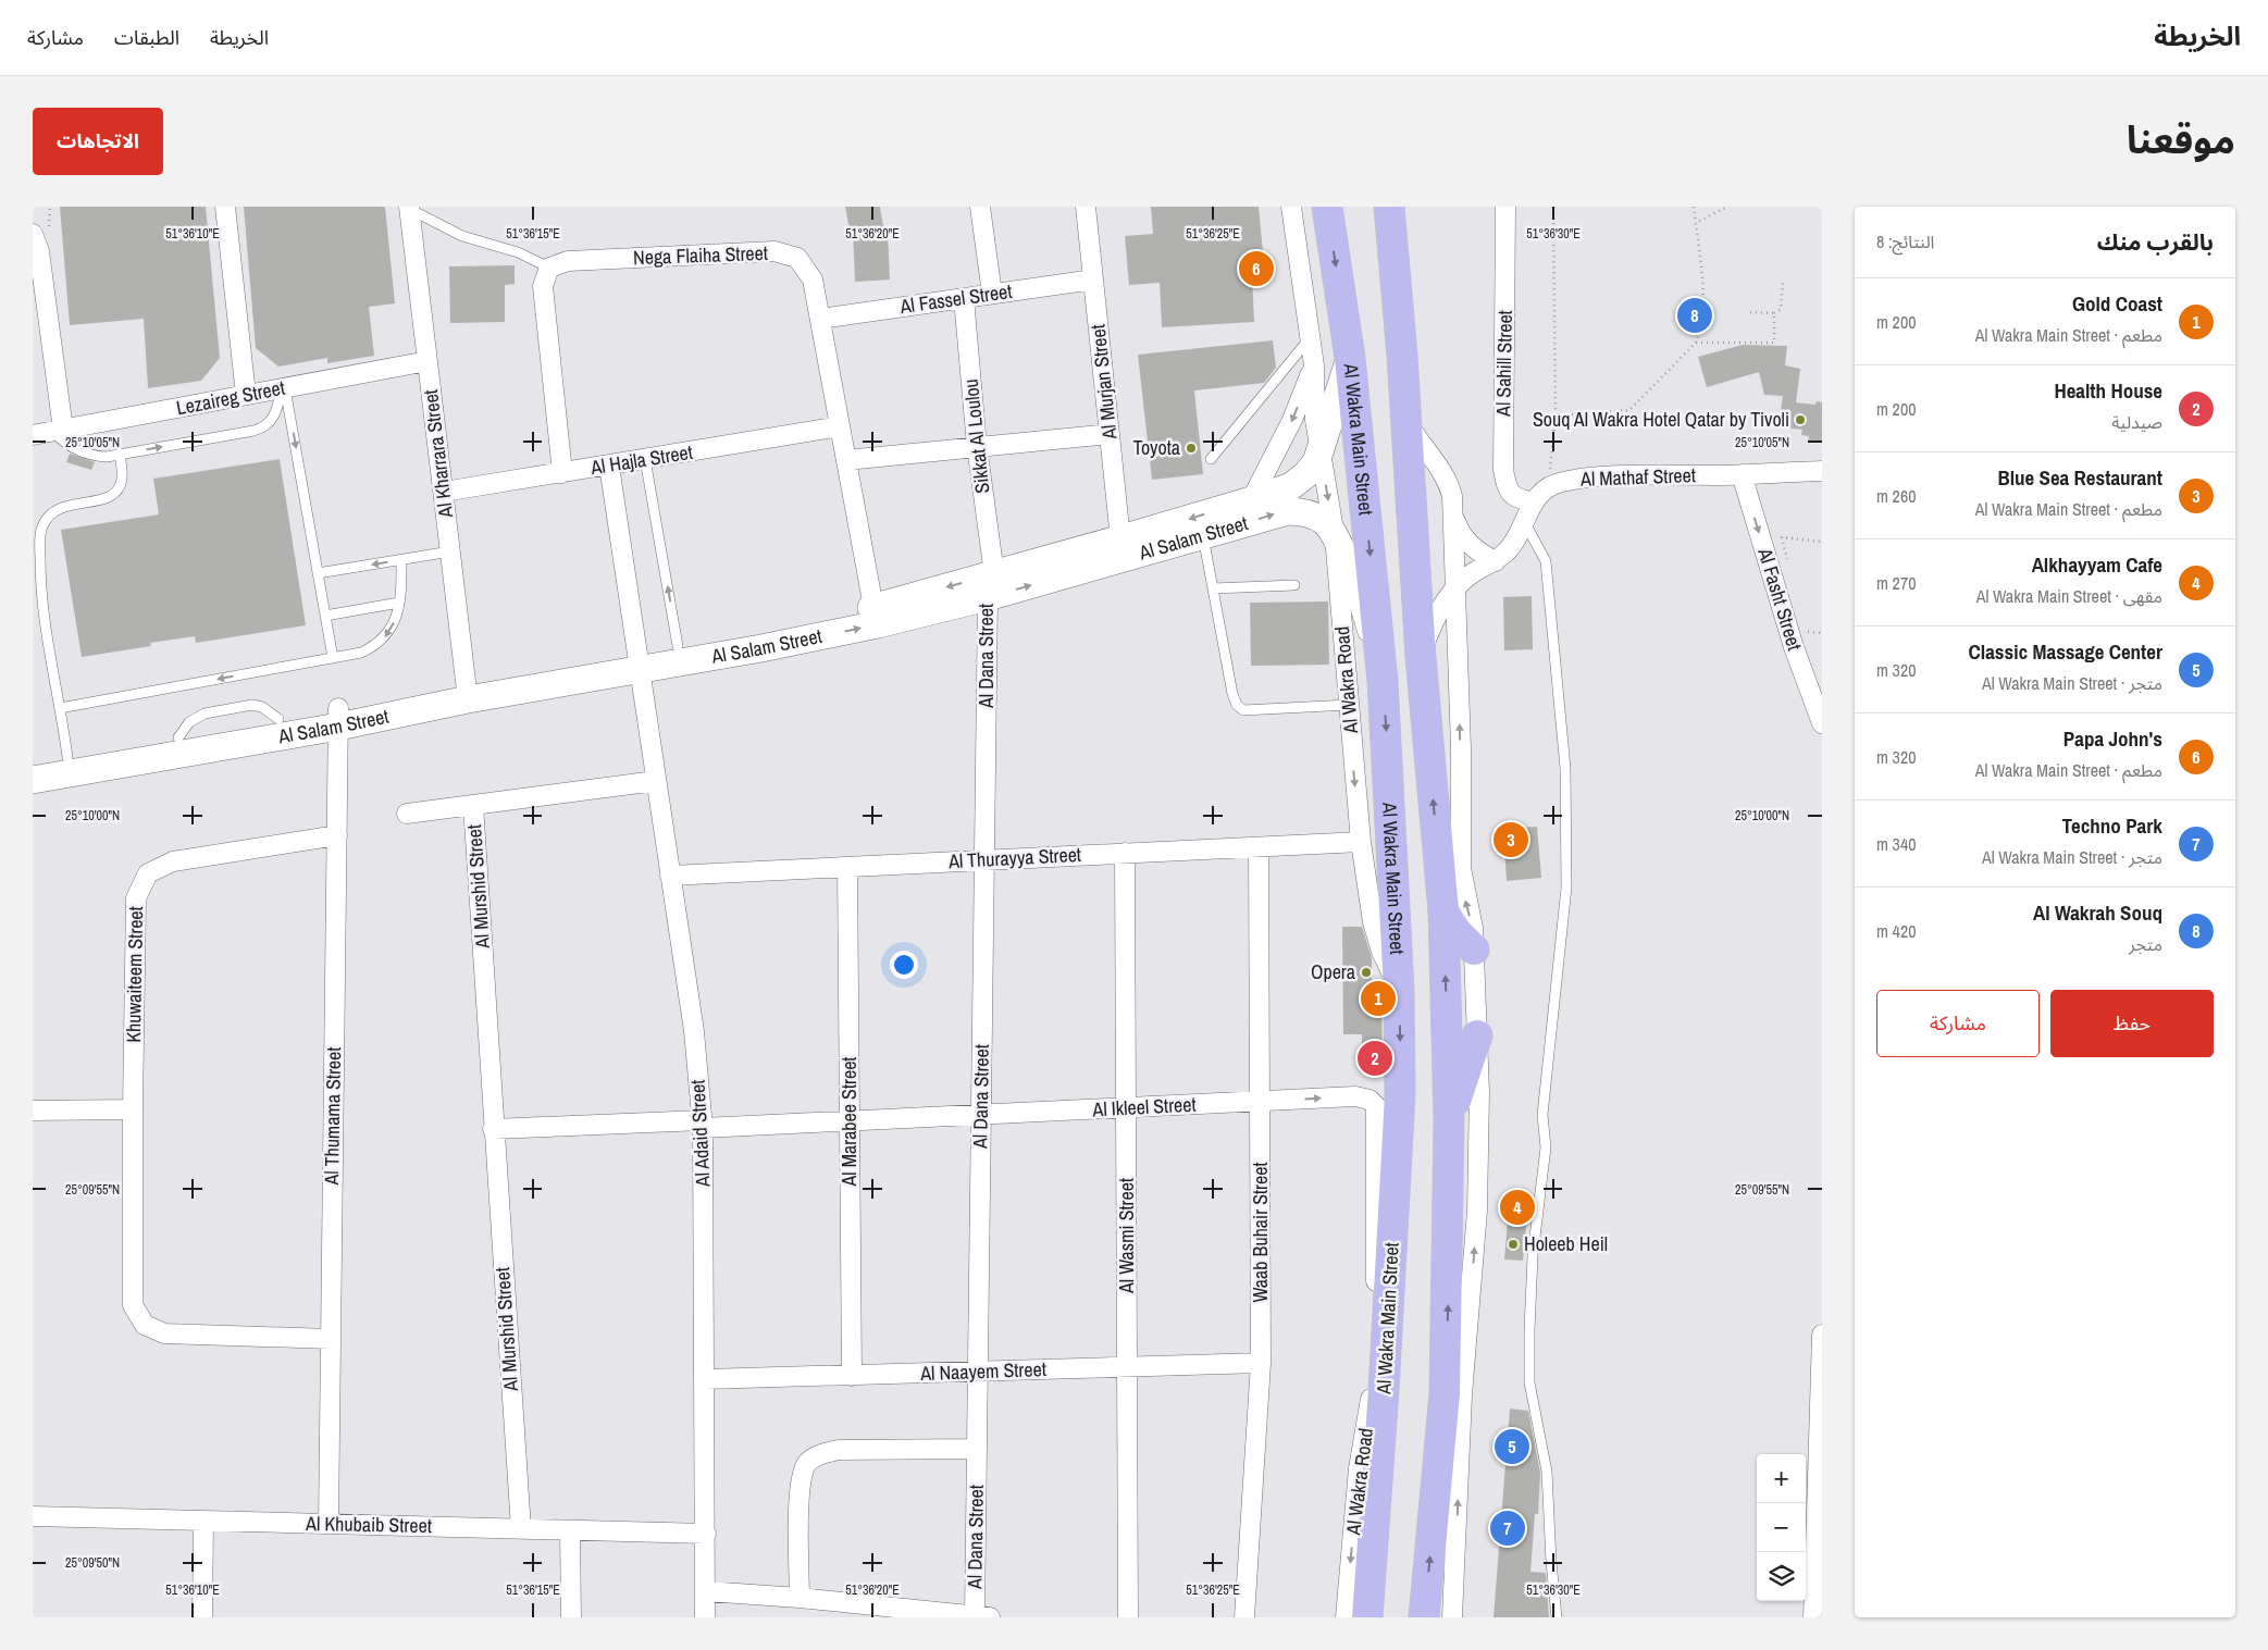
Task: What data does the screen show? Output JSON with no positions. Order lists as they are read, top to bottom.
{
  "streets": {
    "highway": ["Al Wakra Main Street"],
    "street": [
      "Nega Flaiha Street",
      "Al Fassel Street",
      "Al Sahill Street",
      "Al Murjan Street",
      "Lezaireg Street",
      "Sikkat Al Loulou",
      "Al Kharrara Street",
      "Al Hajla Street",
      "Al Mathaf Street",
      "Al Salam Street",
      "Al Fasht Street",
      "Al Dana Street",
      "Al Wakra Road",
      "Al Thurayya Street",
      "Al Murshid Street",
      "Khuwaiteem Street",
      "Al Ikleel Street",
      "Al Thumama Street",
      "Al Marabee Street",
      "Al Adaid Street",
      "Waab Buhair Street",
      "Al Wasmi Street",
      "Al Naayem Street",
      "Al Khubaib Street"
    ]
  },
  "crossings": [
    ["Nega Flaiha Street", "Al Fassel Street"],
    ["Nega Flaiha Street", "Al Hajla Street"],
    ["Nega Flaiha Street", "Al Salam Street"],
    ["Al Fassel Street", "Al Murjan Street"],
    ["Al Fassel Street", "Sikkat Al Loulou"],
    ["Al Sahill Street", "Al Mathaf Street"],
    ["Al Murjan Street", "Al Salam Street"],
    ["Lezaireg Street", "Al Kharrara Street"],
    ["Sikkat Al Loulou", "Al Salam Street"],
    ["Sikkat Al Loulou", "Al Dana Street"],
    ["Al Wakra Main Street", "Al Salam Street"],
    ["Al Wakra Main Street", "Al Wakra Road"],
    ["Al Kharrara Street", "Al Hajla Street"],
    ["Al Kharrara Street", "Al Salam Street"],
    ["Al Hajla Street", "Al Adaid Street"],
    ["Al Mathaf Street", "Al Fasht Street"],
    ["Al Salam Street", "Al Dana Street"],
    ["Al Salam Street", "Al Wakra Road"],
    ["Al Salam Street", "Al Thumama Street"],
    ["Al Salam Street", "Al Adaid Street"],
    ["Al Dana Street", "Al Thurayya Street"],
    ["Al Dana Street", "Al Ikleel Street"],
    ["Al Dana Street", "Al Naayem Street"],
    ["Al Wakra Road", "Al Thurayya Street"],
    ["Al Wakra Road", "Al Ikleel Street"],
    ["Al Thurayya Street", "Al Marabee Street"],
    ["Al Thurayya Street", "Al Adaid Street"],
    ["Al Thurayya Street", "Waab Buhair Street"],
    ["Al Thurayya Street", "Al Wasmi Street"],
    ["Al Murshid Street", "Al Khubaib Street"],
    ["Khuwaiteem Street", "Al Thumama Street"],
    ["Al Ikleel Street", "Al Marabee Street"],
    ["Al Ikleel Street", "Al Adaid Street"],
    ["Al Ikleel Street", "Waab Buhair Street"],
    ["Al Ikleel Street", "Al Wasmi Street"],
    ["Al Thumama Street", "Al Khubaib Street"],
    ["Al Marabee Street", "Al Naayem Street"],
    ["Al Adaid Street", "Al Naayem Street"],
    ["Al Adaid Street", "Al Khubaib Street"],
    ["Waab Buhair Street", "Al Naayem Street"],
    ["Al Wasmi Street", "Al Naayem Street"]
  ],
  "one_way": ["Al Fasht Street"],
  "places": [
    "Souq Al Wakra Hotel Qatar by Tivoli",
    "Toyota",
    "Opera",
    "Holeeb Heil"
  ],
  "page": {
    "header": "الخريطة",
    "nav": ["الخريطة", "الطبقات", "مشاركة"],
    "title": "موقعنا",
    "buttons": [
      "الاتجاهات",
      ["حفظ", "مشاركة"]
    ],
    "heading": ["بالقرب منك", "النتائج: 8"],
    "pins": [
      "6",
      "8",
      "3",
      "1",
      "2",
      "4",
      "5",
      "7"
    ],
    "list": [
      {
        "mark": "1",
        "name": "Gold Coast",
        "note": "مطعم · Al Wakra Main Street",
        "value": "200 m"
      },
      {
        "mark": "2",
        "name": "Health House",
        "note": "صيدلية",
        "value": "200 m"
      },
      {
        "mark": "3",
        "name": "Blue Sea Restaurant",
        "note": "مطعم · Al Wakra Main Street",
        "value": "260 m"
      },
      {
        "mark": "4",
        "name": "Alkhayyam Cafe",
        "note": "مقهى · Al Wakra Main Street",
        "value": "270 m"
      },
      {
        "mark": "5",
        "name": "Classic Massage Center",
        "note": "متجر · Al Wakra Main Street",
        "value": "320 m"
      },
      {
        "mark": "6",
        "name": "Papa John's",
        "note": "مطعم · Al Wakra Main Street",
        "value": "320 m"
      },
      {
        "mark": "7",
        "name": "Techno Park",
        "note": "متجر · Al Wakra Main Street",
        "value": "340 m"
      },
      {
        "mark": "8",
        "name": "Al Wakrah Souq",
        "note": "متجر",
        "value": "420 m"
      }
    ],
    "map_buttons": ["+", "−"]
  },
  "coordinates": [
    "51°36'10\"E",
    "51°36'15\"E",
    "51°36'20\"E",
    "51°36'25\"E",
    "51°36'30\"E",
    "25°10'05\"N",
    "25°10'00\"N",
    "25°09'55\"N",
    "25°09'50\"N"
  ]
}
